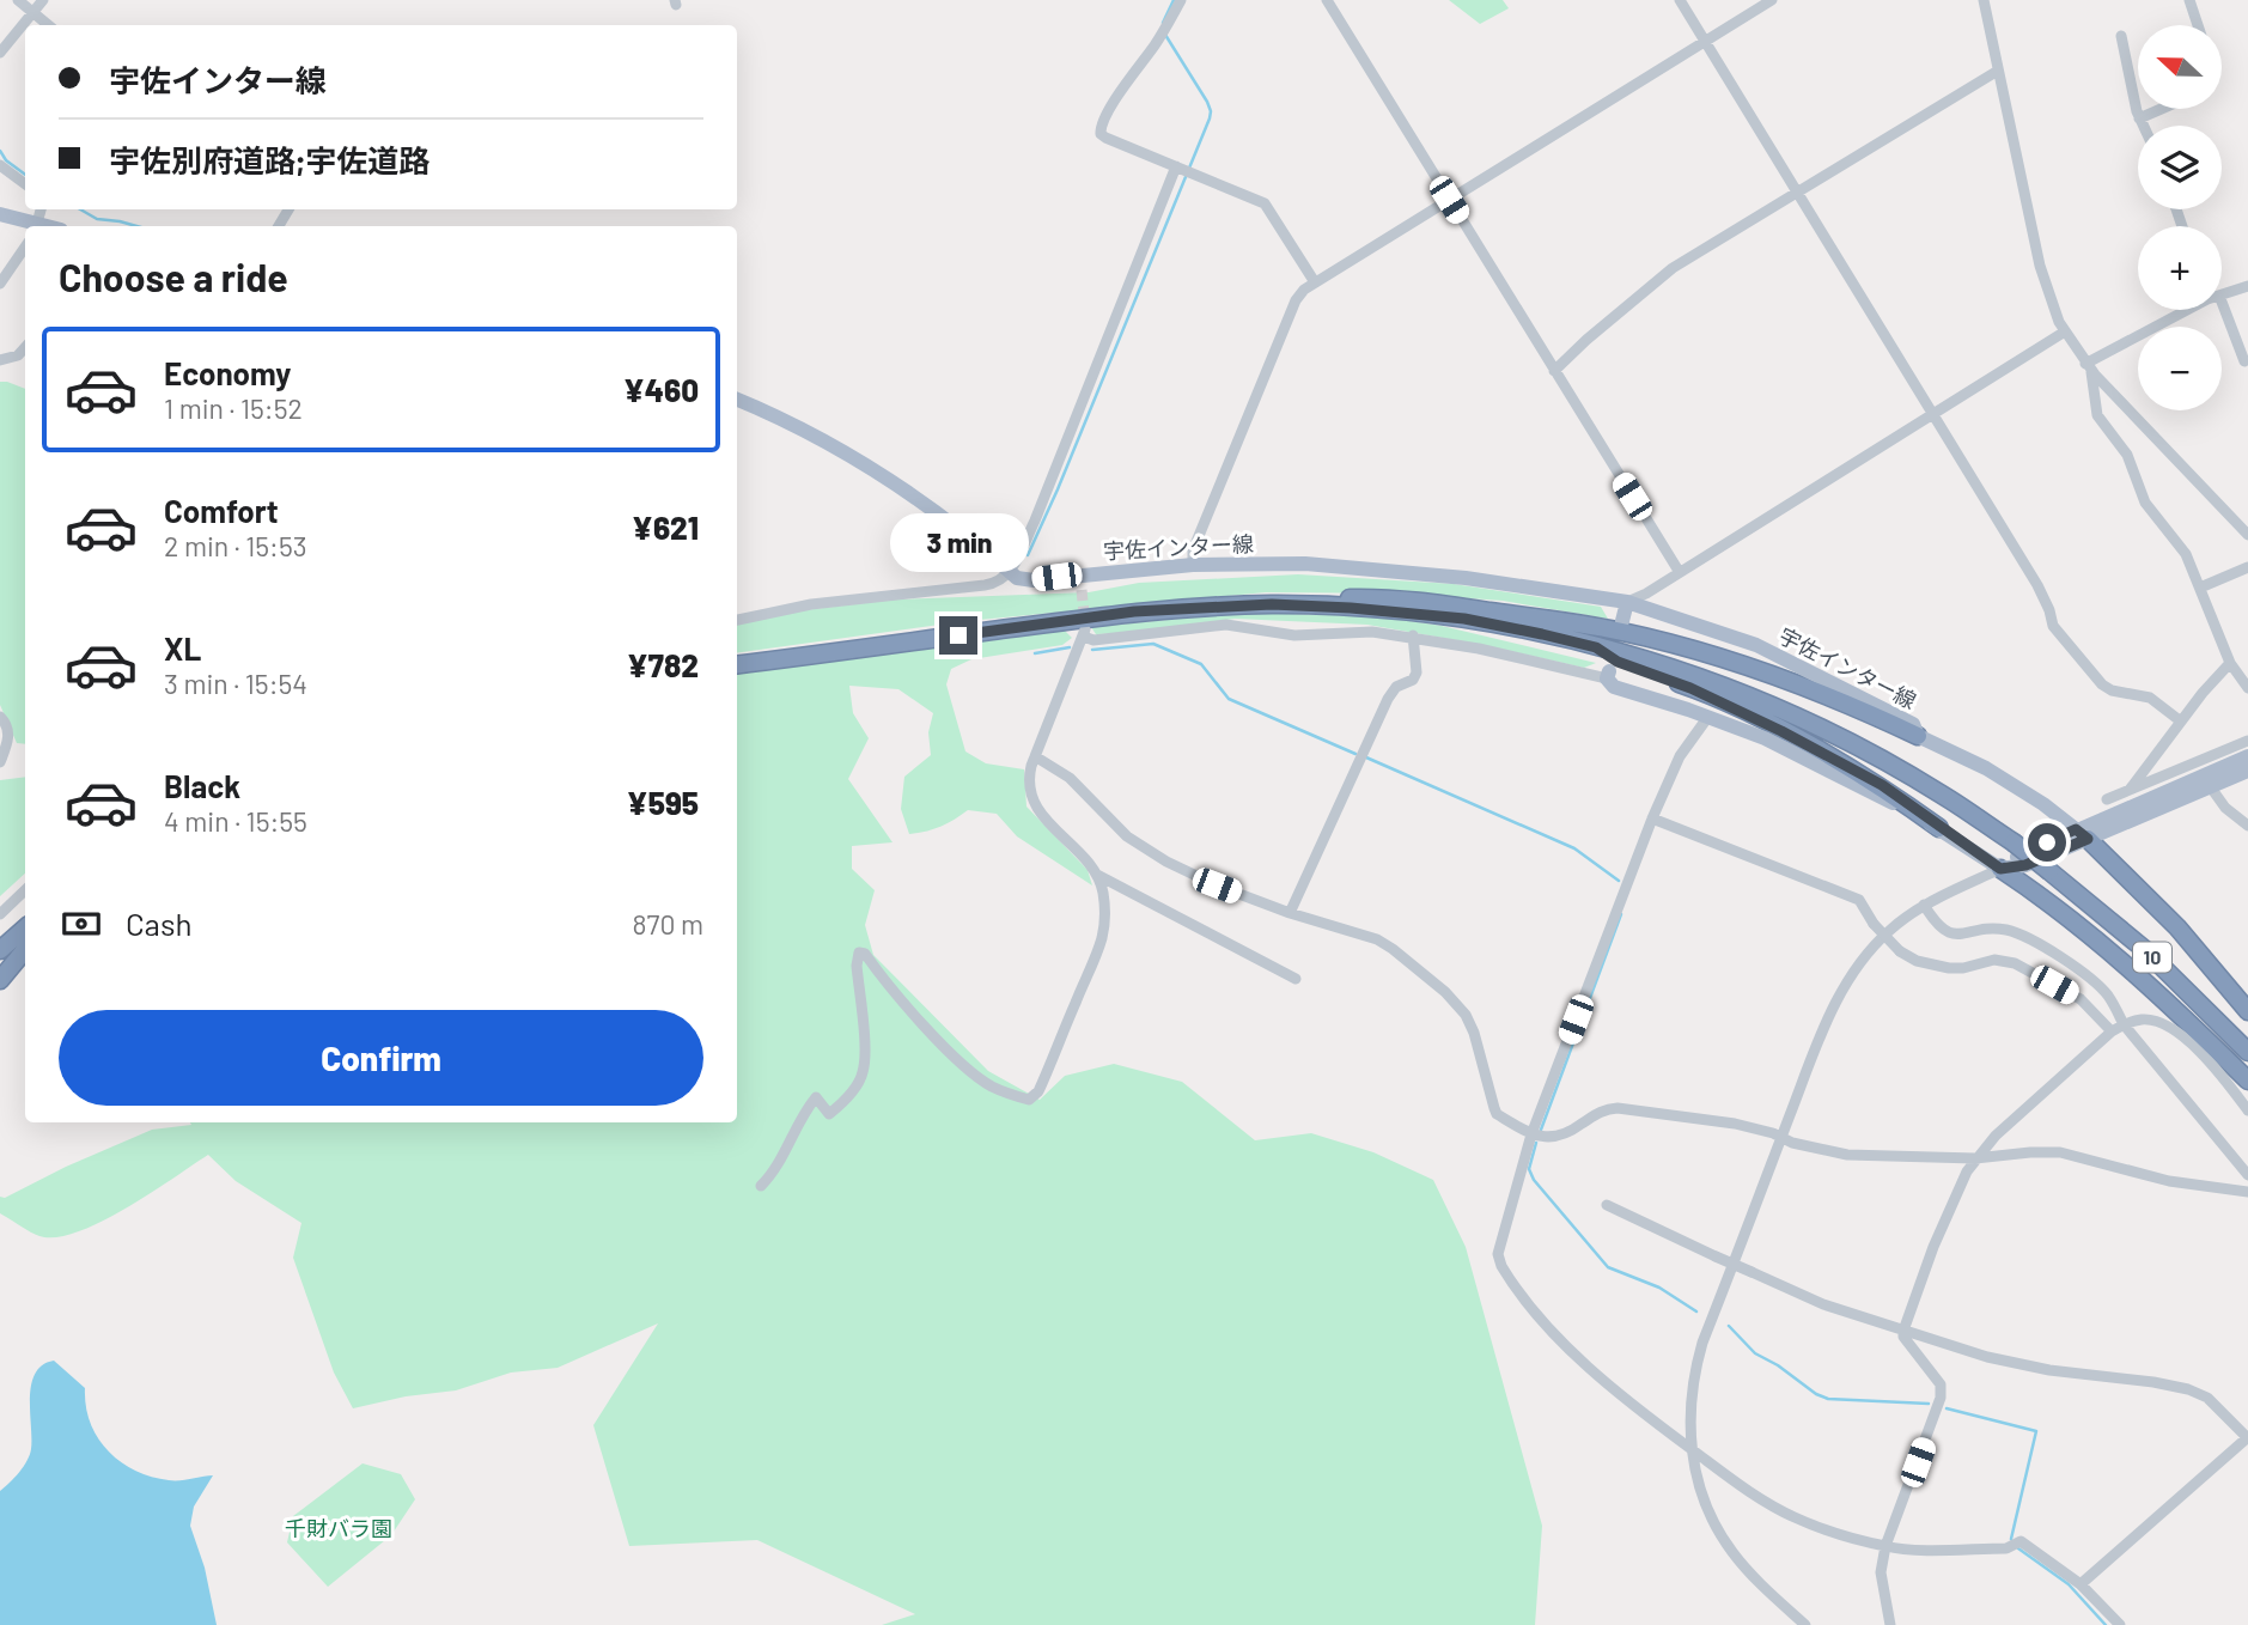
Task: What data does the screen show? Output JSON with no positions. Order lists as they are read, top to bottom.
{
  "streets": {
    "highway": ["10"],
    "main road": ["宇佐インター線"]
  },
  "parks": ["千財バラ園"],
  "north": "left",
  "page": {
    "map_buttons": ["+", "−"],
    "banner": ["宇佐インター線", "宇佐別府道路;宇佐道路"],
    "heading": "Choose a ride",
    "list": [
      {
        "name": "Economy",
        "note": "1 min · 15:52",
        "value": "¥460"
      },
      {
        "name": "Comfort",
        "note": "2 min · 15:53",
        "value": "¥621"
      },
      {
        "name": "XL",
        "note": "3 min · 15:54",
        "value": "¥782"
      },
      {
        "name": "Black",
        "note": "4 min · 15:55",
        "value": "¥595"
      }
    ],
    "bubble": "3 min",
    "pay": ["Cash", "870 m"],
    "buttons": "Confirm"
  }
}
